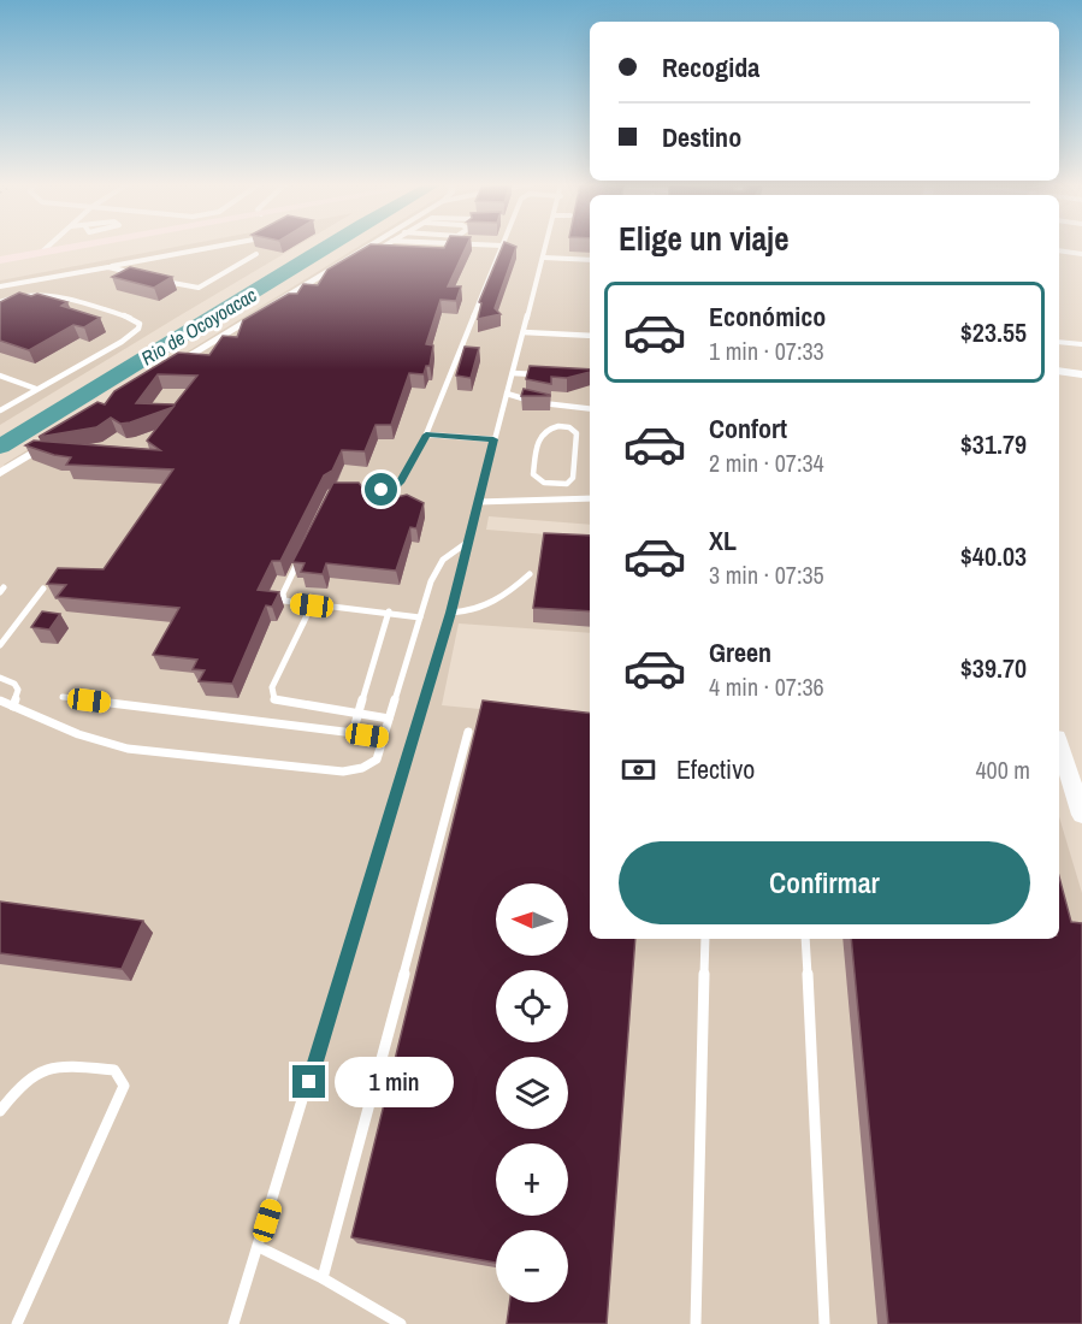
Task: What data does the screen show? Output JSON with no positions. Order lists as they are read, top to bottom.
{
  "water": ["Rio de Ocoyoacac"],
  "north": "left",
  "page": {
    "banner": ["Recogida", "Destino"],
    "heading": "Elige un viaje",
    "list": [
      {
        "name": "Económico",
        "note": "1 min · 07:33",
        "value": "$23.55"
      },
      {
        "name": "Confort",
        "note": "2 min · 07:34",
        "value": "$31.79"
      },
      {
        "name": "XL",
        "note": "3 min · 07:35",
        "value": "$40.03"
      },
      {
        "name": "Green",
        "note": "4 min · 07:36",
        "value": "$39.70"
      }
    ],
    "pay": ["Efectivo", "400 m"],
    "buttons": "Confirmar",
    "map_buttons": ["+", "−"],
    "bubble": "1 min"
  }
}
